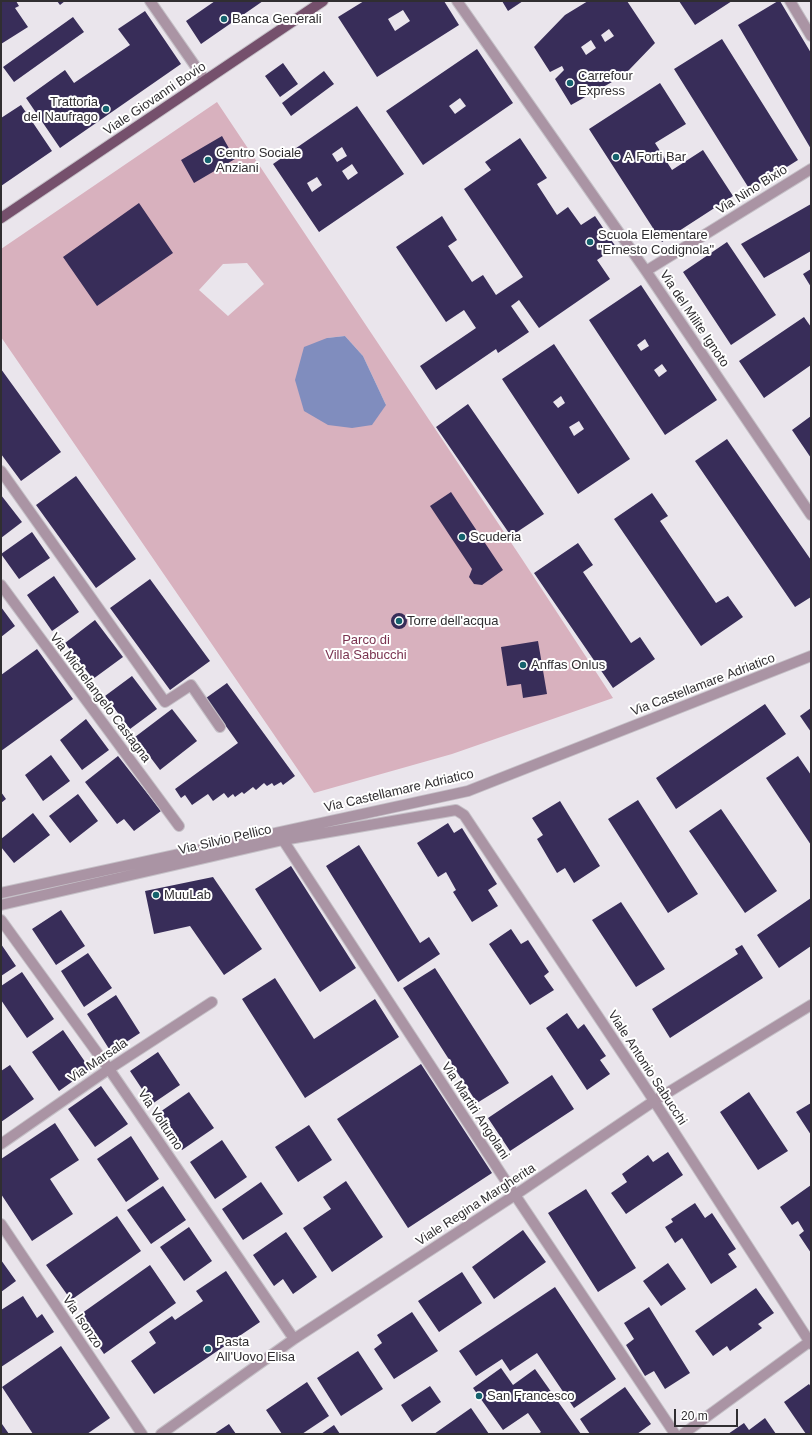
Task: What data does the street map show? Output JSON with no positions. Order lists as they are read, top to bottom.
{
  "streets": {
    "main road": ["Viale Giovanni Bovio"],
    "street": [
      "Via Nino Bixio",
      "Via del Milite Ignoto",
      "Via Castellamare Adriatico",
      "Via Michelangelo Castagna",
      "Via Silvio Pellico",
      "Via Marsala",
      "Viale Antonio Sabucchi",
      "Via Martiri Angolani",
      "Via Volturno",
      "Viale Regina Margherita",
      "Via Isonzo"
    ]
  },
  "crossings": [
    ["Via Nino Bixio", "Via del Milite Ignoto"],
    ["Via Silvio Pellico", "Viale Antonio Sabucchi"],
    ["Via Silvio Pellico", "Via Martiri Angolani"],
    ["Via Marsala", "Via Volturno"],
    ["Viale Antonio Sabucchi", "Viale Regina Margherita"],
    ["Via Martiri Angolani", "Viale Regina Margherita"],
    ["Via Volturno", "Viale Regina Margherita"]
  ],
  "parks": ["Parco di Villa Sabucchi"],
  "places": [
    "Banca Generali",
    "Carrefour Express",
    "Trattoria del Naufrago",
    "A Forti Bar",
    "Centro Sociale Anziani",
    "Scuola Elementare \"Ernesto Codignola\"",
    "Scuderia",
    "Torre dell'acqua",
    "Anffas Onlus",
    "MuuLab",
    "Pasta All'Uovo Elisa",
    "San Francesco"
  ],
  "scale_bar": "20 m"
}
